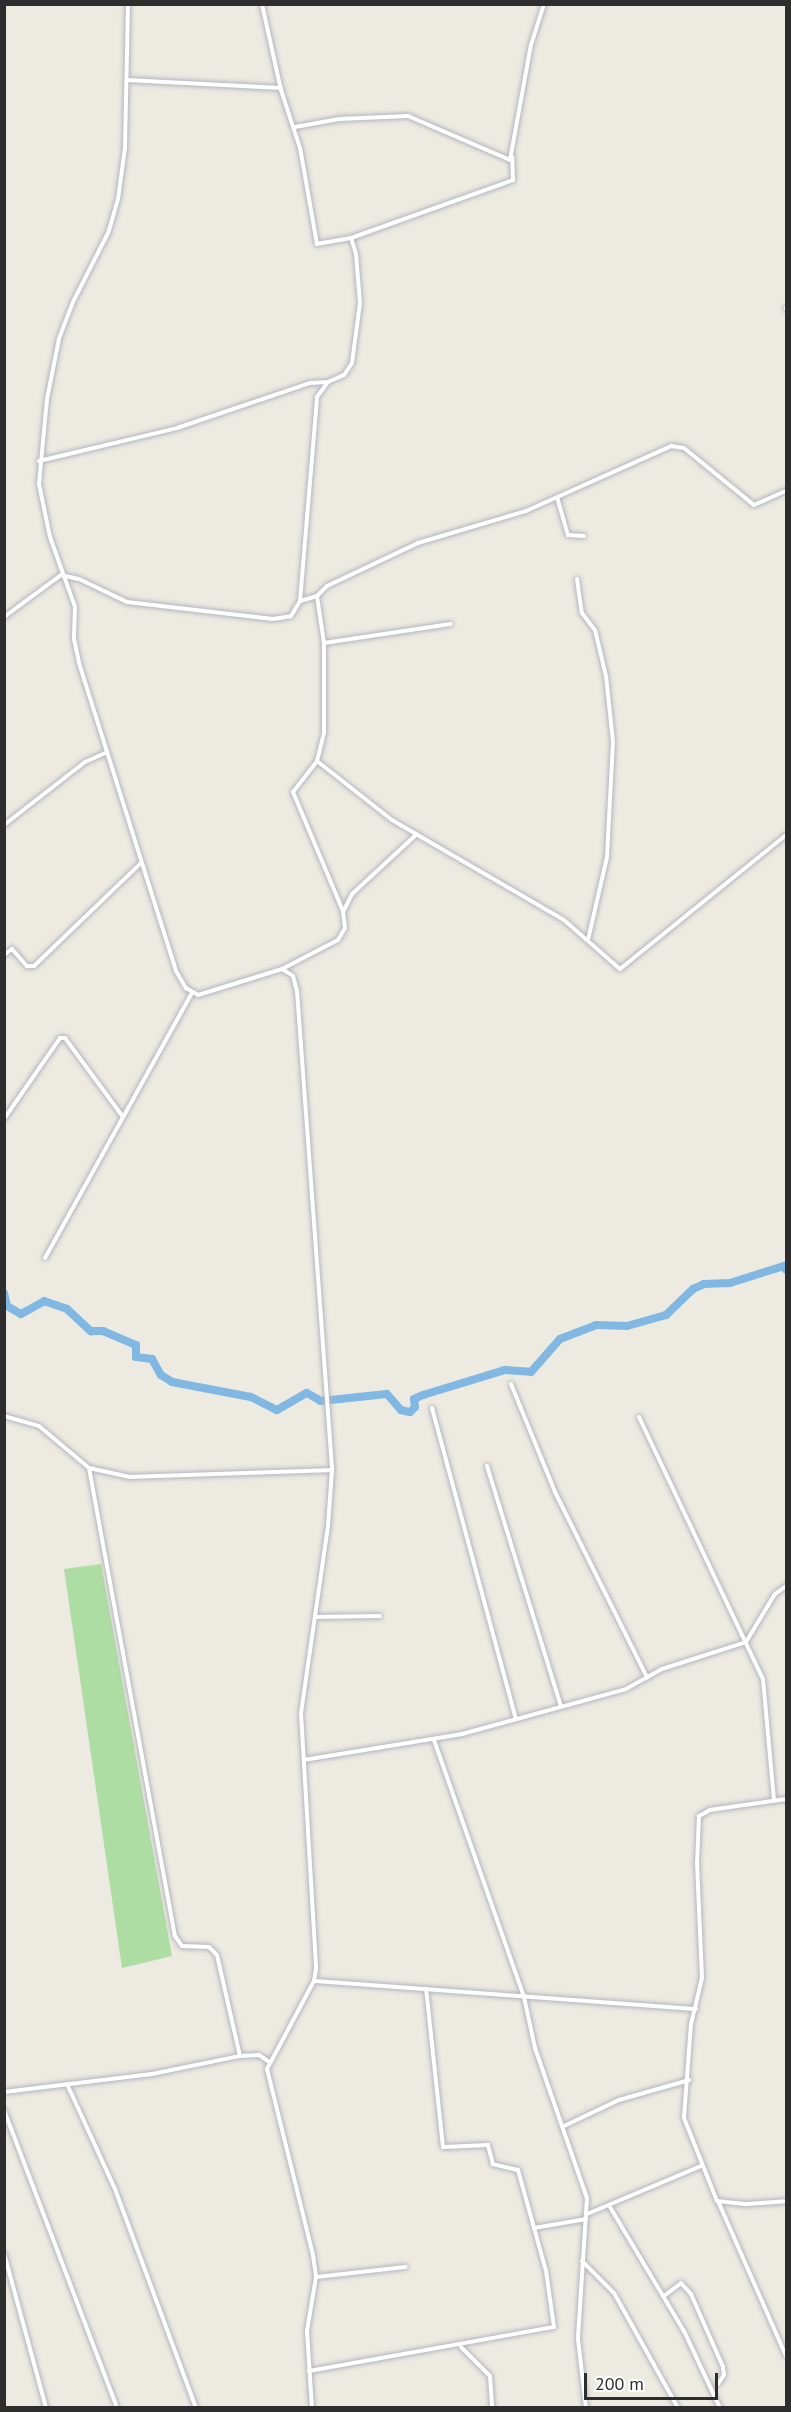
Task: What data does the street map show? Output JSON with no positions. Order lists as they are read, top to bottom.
{
  "scale_bar": "200 m"
}
